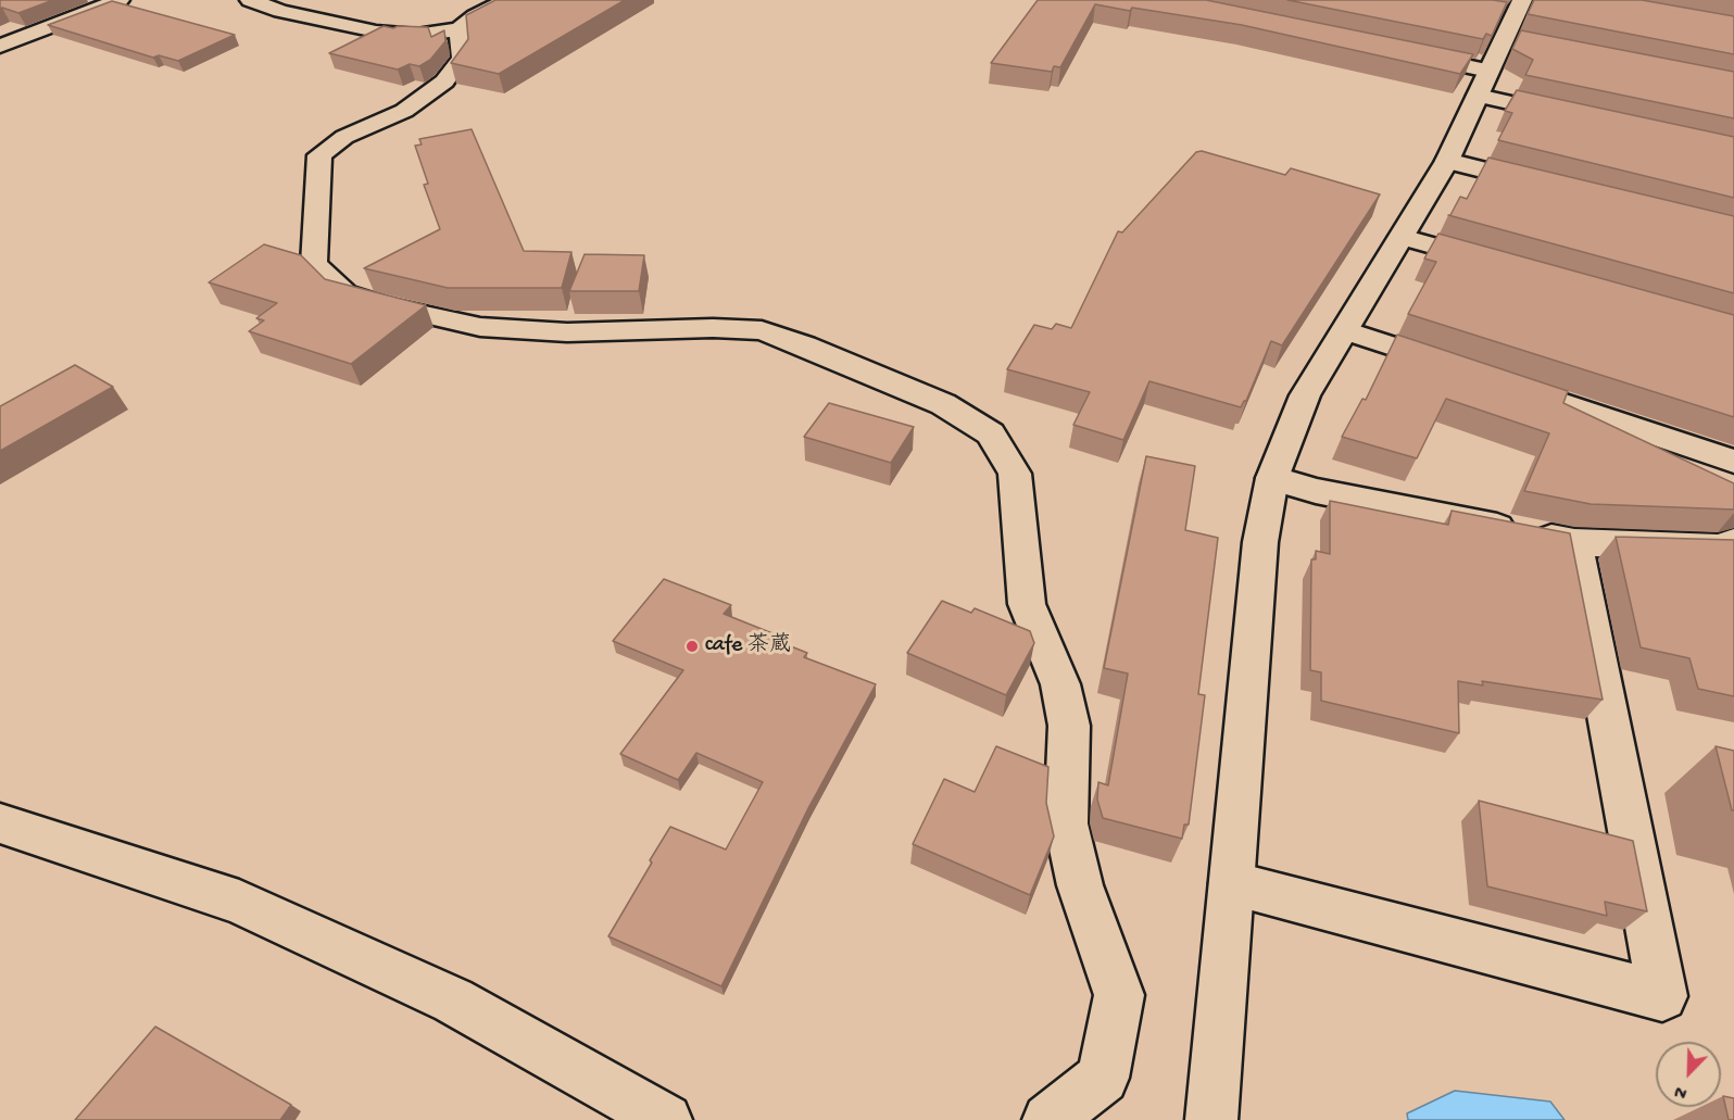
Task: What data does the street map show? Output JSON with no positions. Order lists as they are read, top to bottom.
{
  "places": ["cafe 茶蔵"],
  "north": "bottom left"
}
